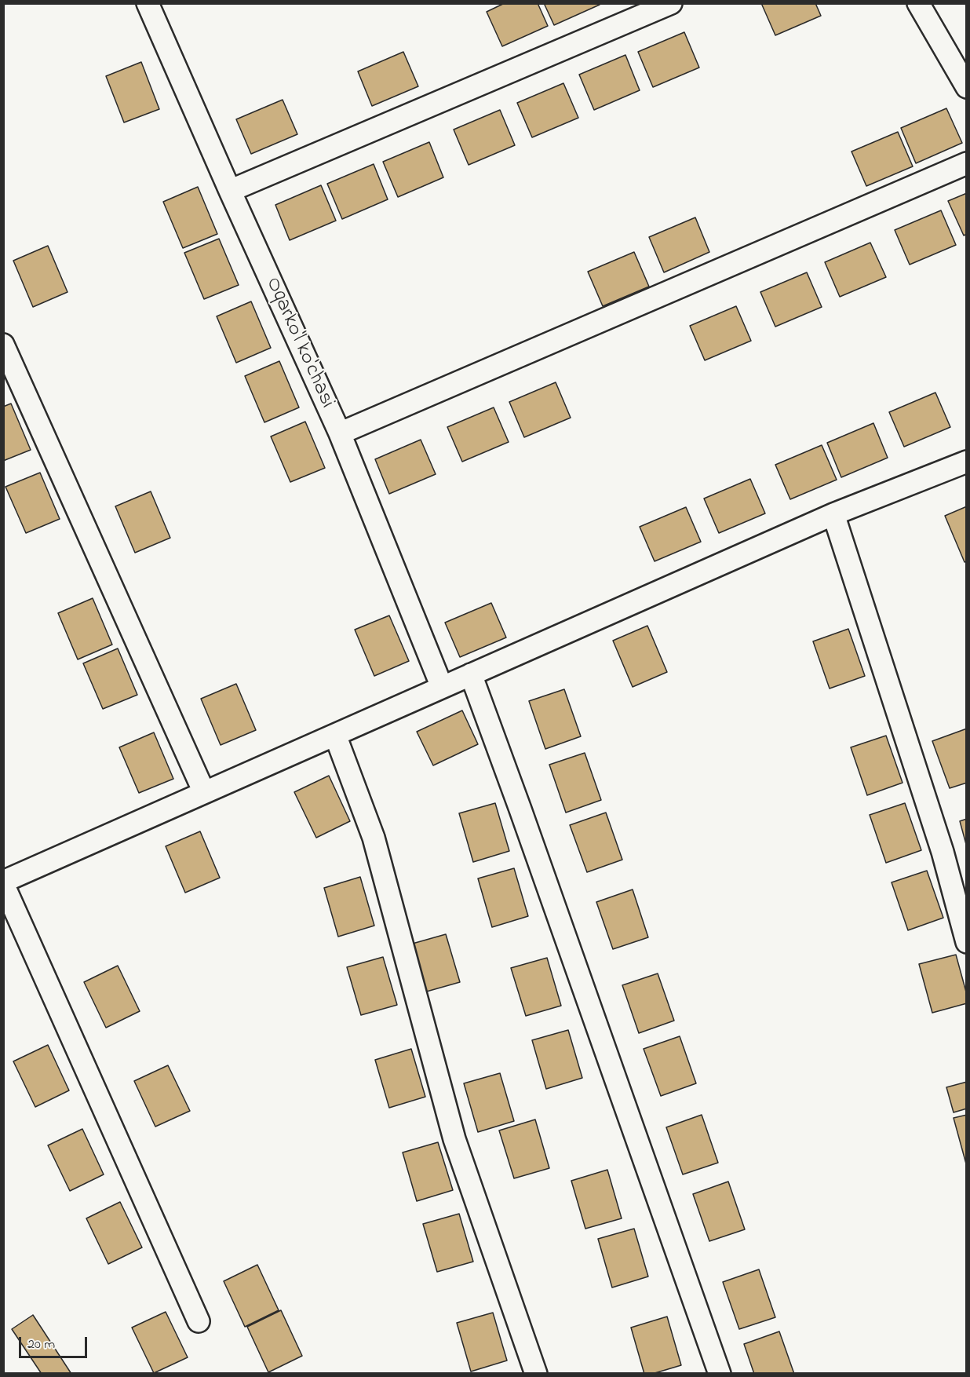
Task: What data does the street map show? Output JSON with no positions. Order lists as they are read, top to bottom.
{
  "streets": {
    "street": ["Oqarko'l ko'chasi"]
  },
  "scale_bar": "20 m"
}
